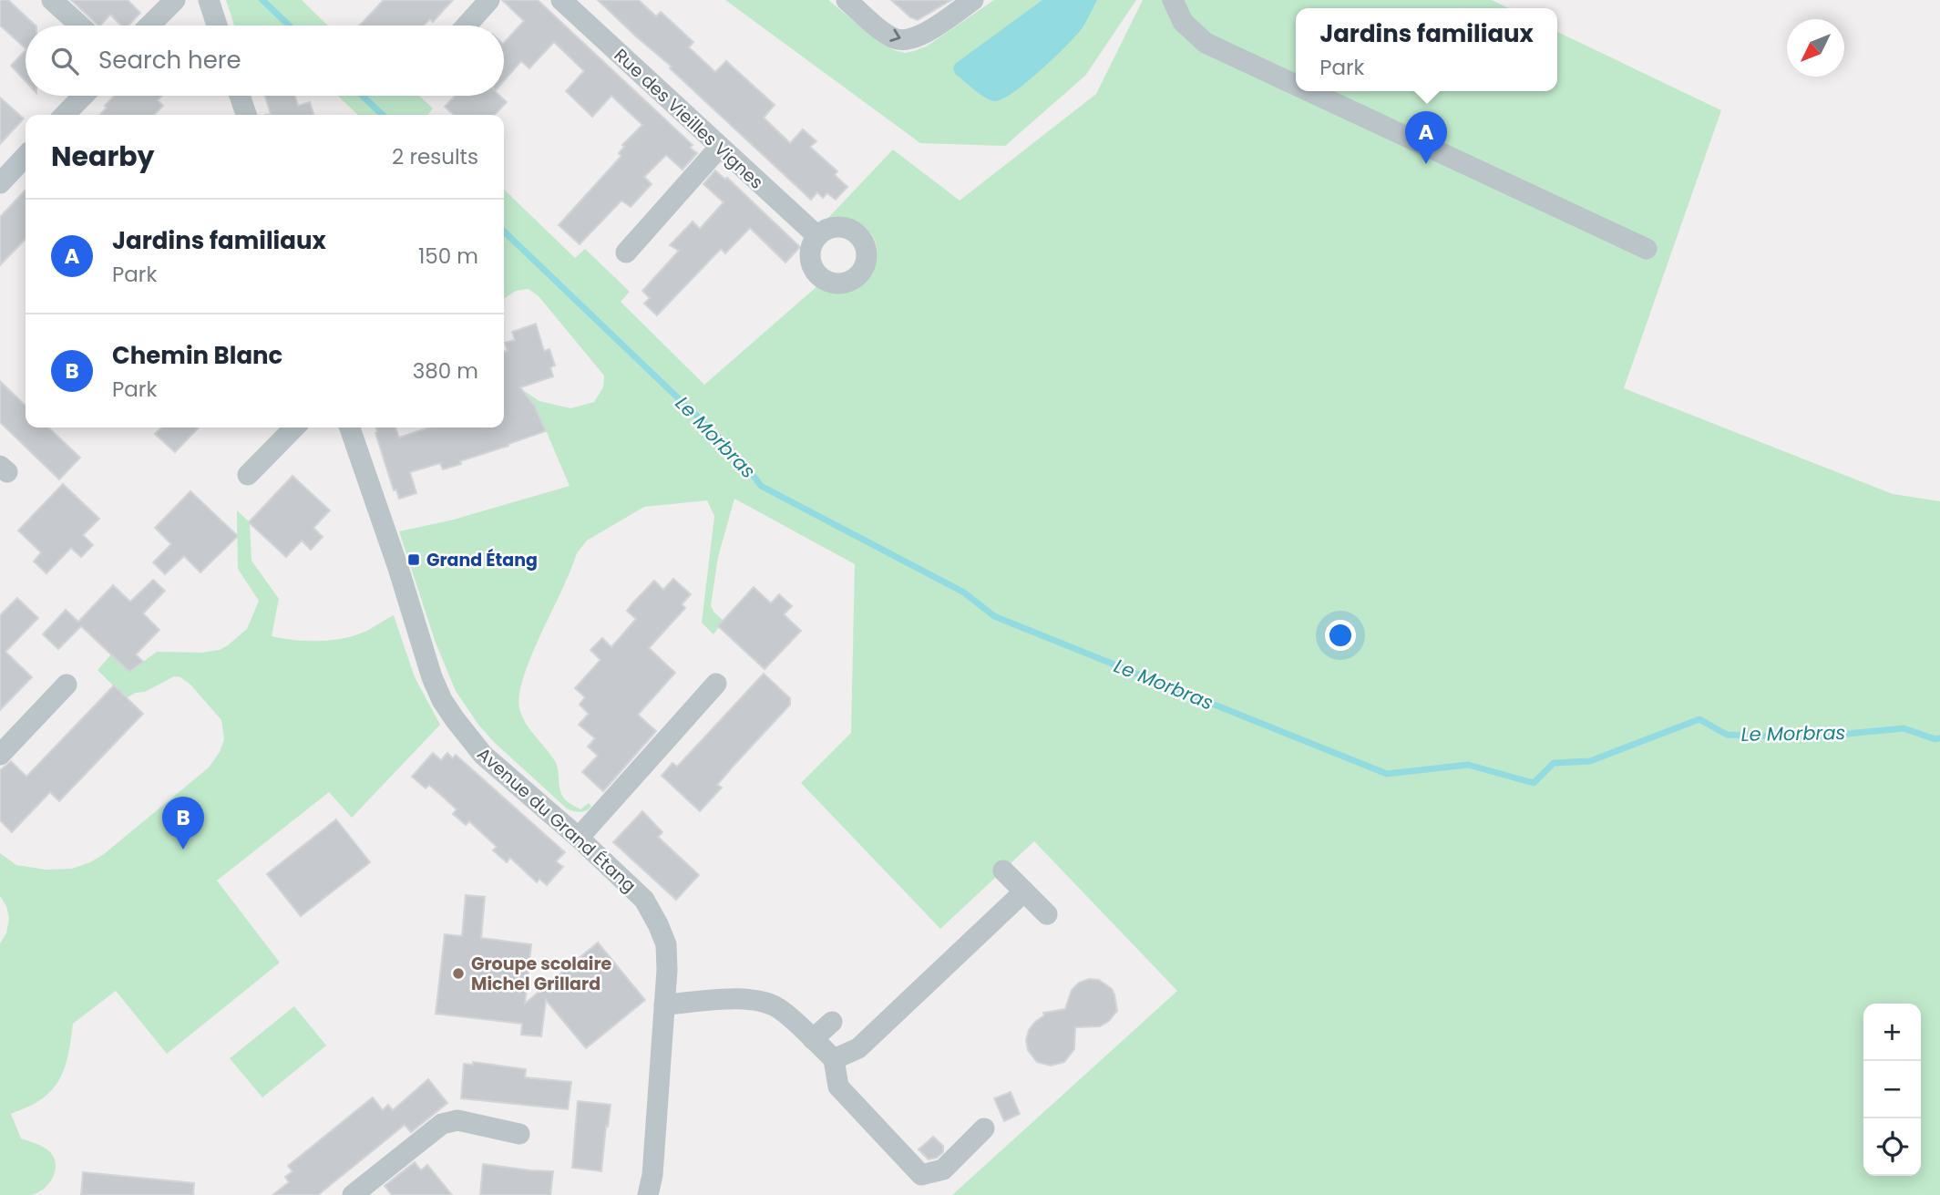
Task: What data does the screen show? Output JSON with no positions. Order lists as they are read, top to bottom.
{
  "streets": {
    "street": ["Rue des Vieilles Vignes", "Avenue du Grand Étang"]
  },
  "water": ["Le Morbras"],
  "places": {
    "transit": ["Grand Étang"],
    "other": ["Groupe scolaire Michel Grillard"]
  },
  "north": "bottom left",
  "page": {
    "popup": ["Jardins familiaux", "Park"],
    "search": "Search here",
    "pins": ["A", "B"],
    "heading": ["Nearby", "2 results"],
    "list": [
      {
        "mark": "A",
        "name": "Jardins familiaux",
        "note": "Park",
        "value": "150 m"
      },
      {
        "mark": "B",
        "name": "Chemin Blanc",
        "note": "Park",
        "value": "380 m"
      }
    ],
    "map_buttons": ["+", "−"]
  }
}
